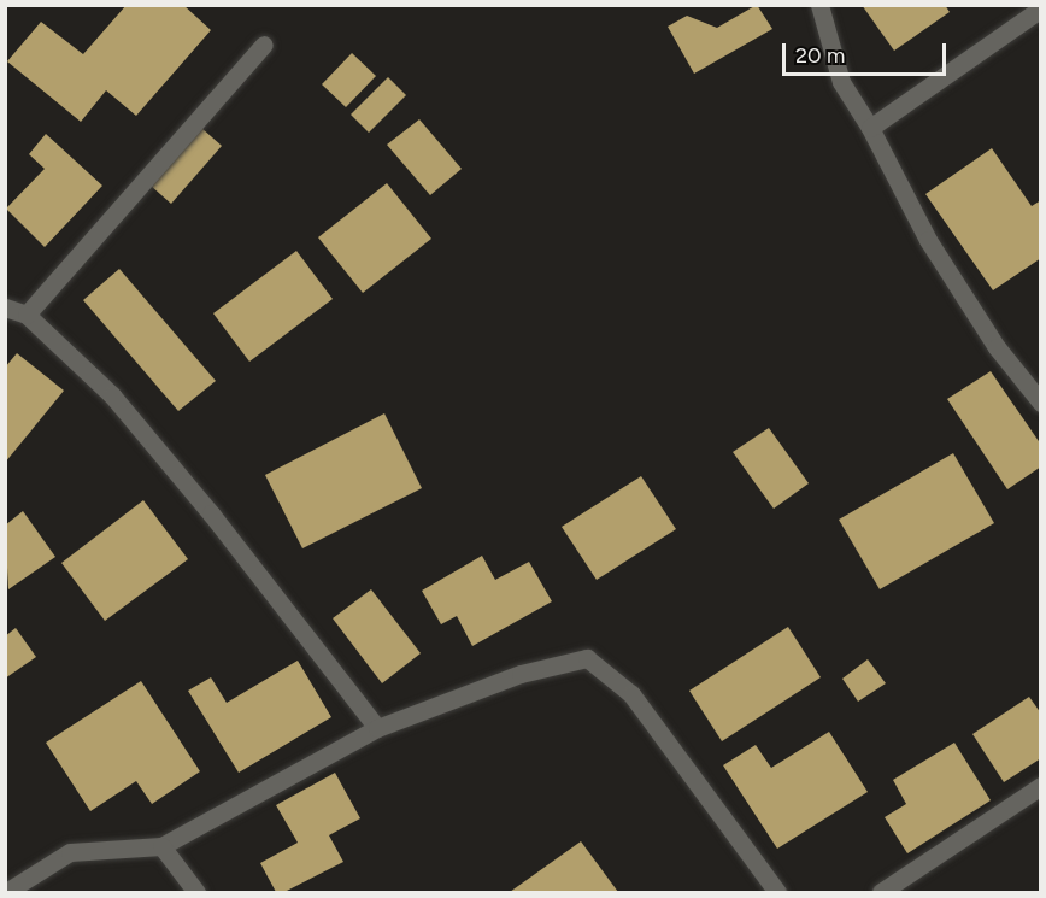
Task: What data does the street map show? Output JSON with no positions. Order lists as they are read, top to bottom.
{
  "scale_bar": "20 m"
}
